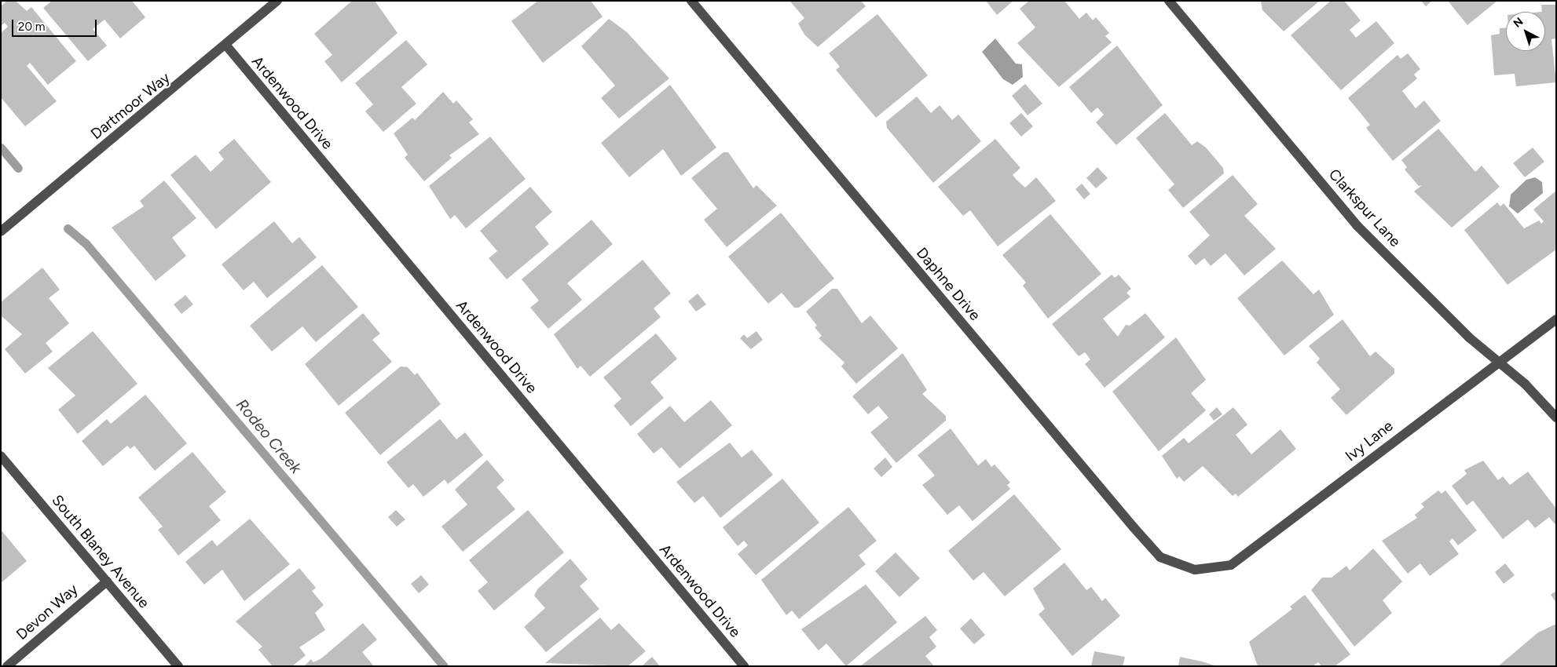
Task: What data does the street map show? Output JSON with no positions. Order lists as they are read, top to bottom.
{
  "streets": {
    "street": [
      "Ardenwood Drive",
      "Dartmoor Way",
      "Clarkspur Lane",
      "Daphne Drive",
      "Ivy Lane",
      "South Blaney Avenue",
      "Devon Way"
    ]
  },
  "crossings": [
    ["Ardenwood Drive", "Dartmoor Way"],
    ["Clarkspur Lane", "Ivy Lane"],
    ["Daphne Drive", "Ivy Lane"],
    ["South Blaney Avenue", "Devon Way"]
  ],
  "water": ["Rodeo Creek"],
  "scale_bar": "20 m",
  "north": "top left"
}
